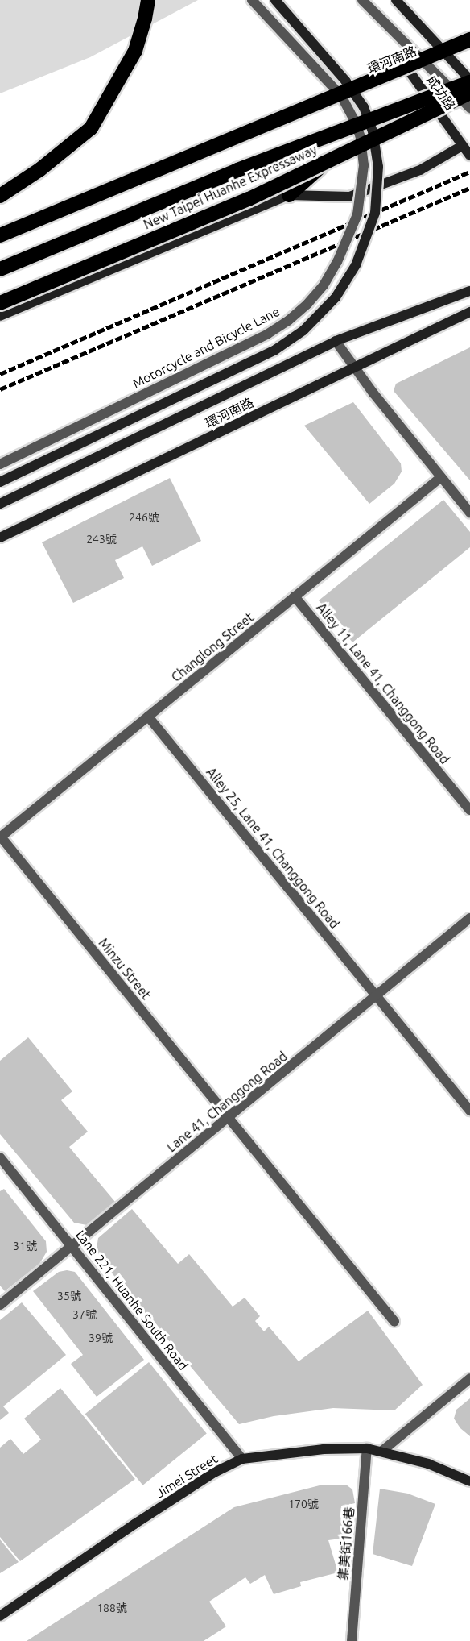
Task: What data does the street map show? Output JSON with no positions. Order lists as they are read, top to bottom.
{
  "streets": {
    "highway": ["New Taipei Huanhe Expressaway"],
    "street": [
      "環河南路",
      "成功路",
      "Motorcycle and Bicycle Lane",
      "Changlong Street",
      "Alley 11, Lane 41, Changgong Road",
      "Alley 25, Lane 41, Changgong Road",
      "Minzu Street",
      "Lane 41, Changgong Road",
      "Lane 221, Huanhe South Road",
      "Jimei Street",
      "集美街166巷"
    ]
  },
  "crossings": [
    ["環河南路", "成功路"],
    ["Changlong Street", "Alley 11, Lane 41, Changgong Road"],
    ["Changlong Street", "Alley 25, Lane 41, Changgong Road"],
    ["Changlong Street", "Minzu Street"],
    ["Alley 25, Lane 41, Changgong Road", "Lane 41, Changgong Road"],
    ["Minzu Street", "Lane 41, Changgong Road"],
    ["Lane 41, Changgong Road", "Lane 221, Huanhe South Road"],
    ["Lane 221, Huanhe South Road", "Jimei Street"],
    ["Jimei Street", "集美街166巷"]
  ],
  "house_numbers": [
    "246號",
    "243號",
    "31號",
    "35號",
    "37號",
    "39號",
    "170號",
    "188號"
  ]
}
